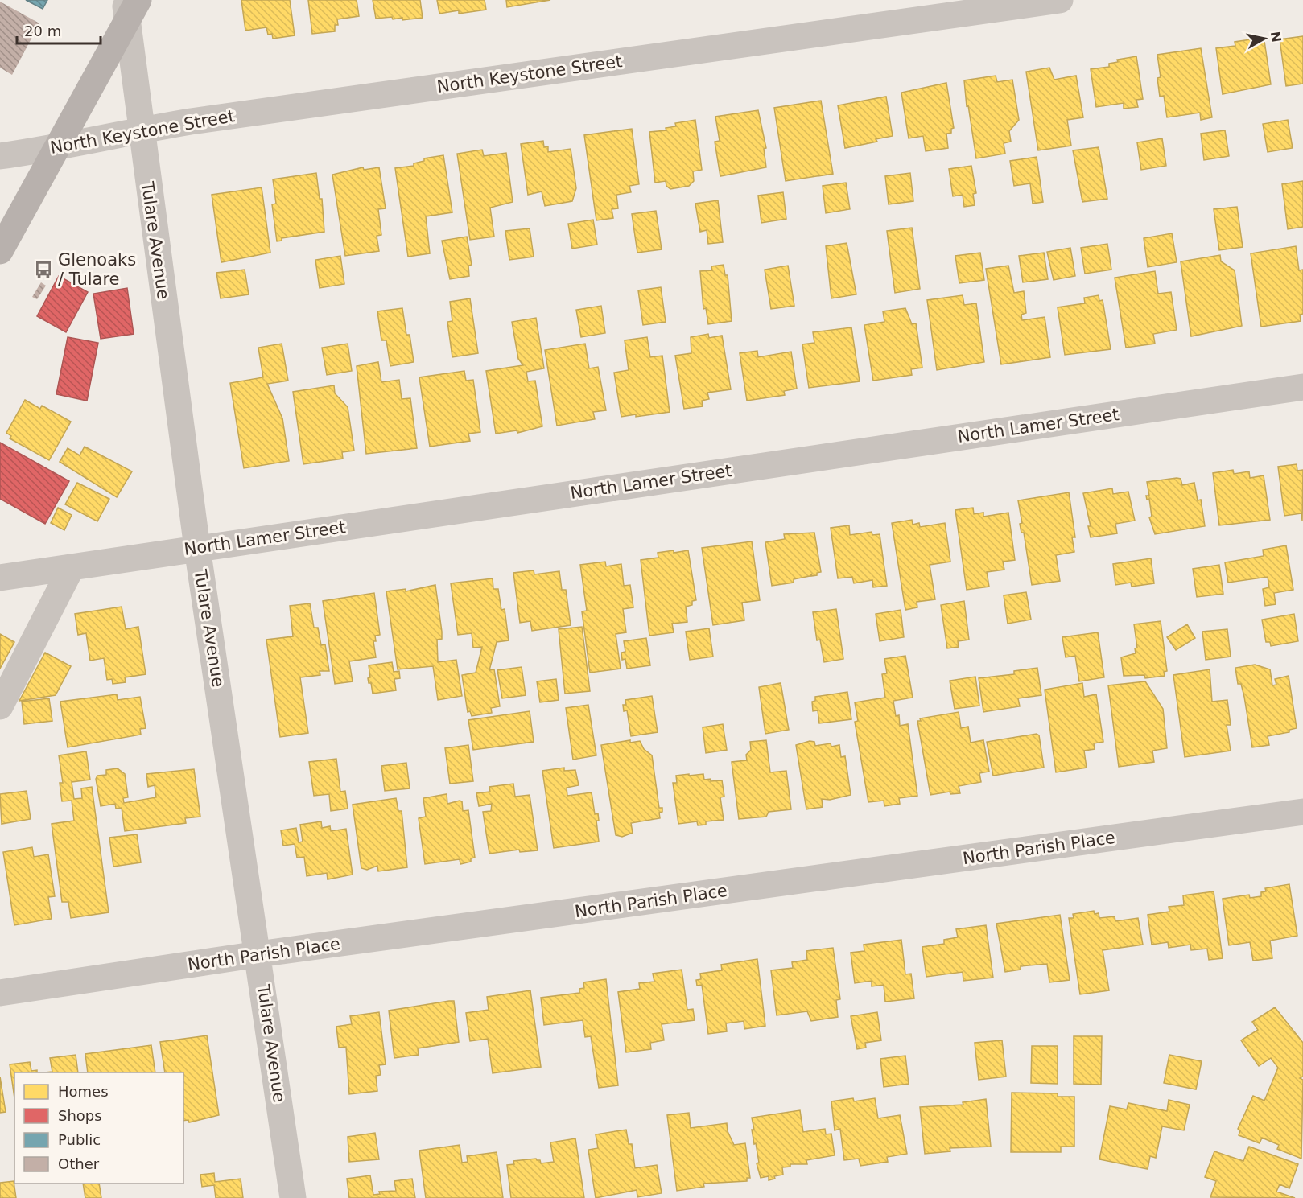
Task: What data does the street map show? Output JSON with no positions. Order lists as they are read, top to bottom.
{
  "streets": {
    "street": [
      "North Keystone Street",
      "Tulare Avenue",
      "North Lamer Street",
      "North Parish Place"
    ]
  },
  "crossings": [
    ["North Keystone Street", "Tulare Avenue"],
    ["Tulare Avenue", "North Lamer Street"],
    ["Tulare Avenue", "North Parish Place"]
  ],
  "places": {
    "bus stop": ["Glenoaks / Tulare"]
  },
  "legend": [
    "Homes",
    "Shops",
    "Public",
    "Other"
  ],
  "scale_bar": "20 m",
  "north": "right"
}
